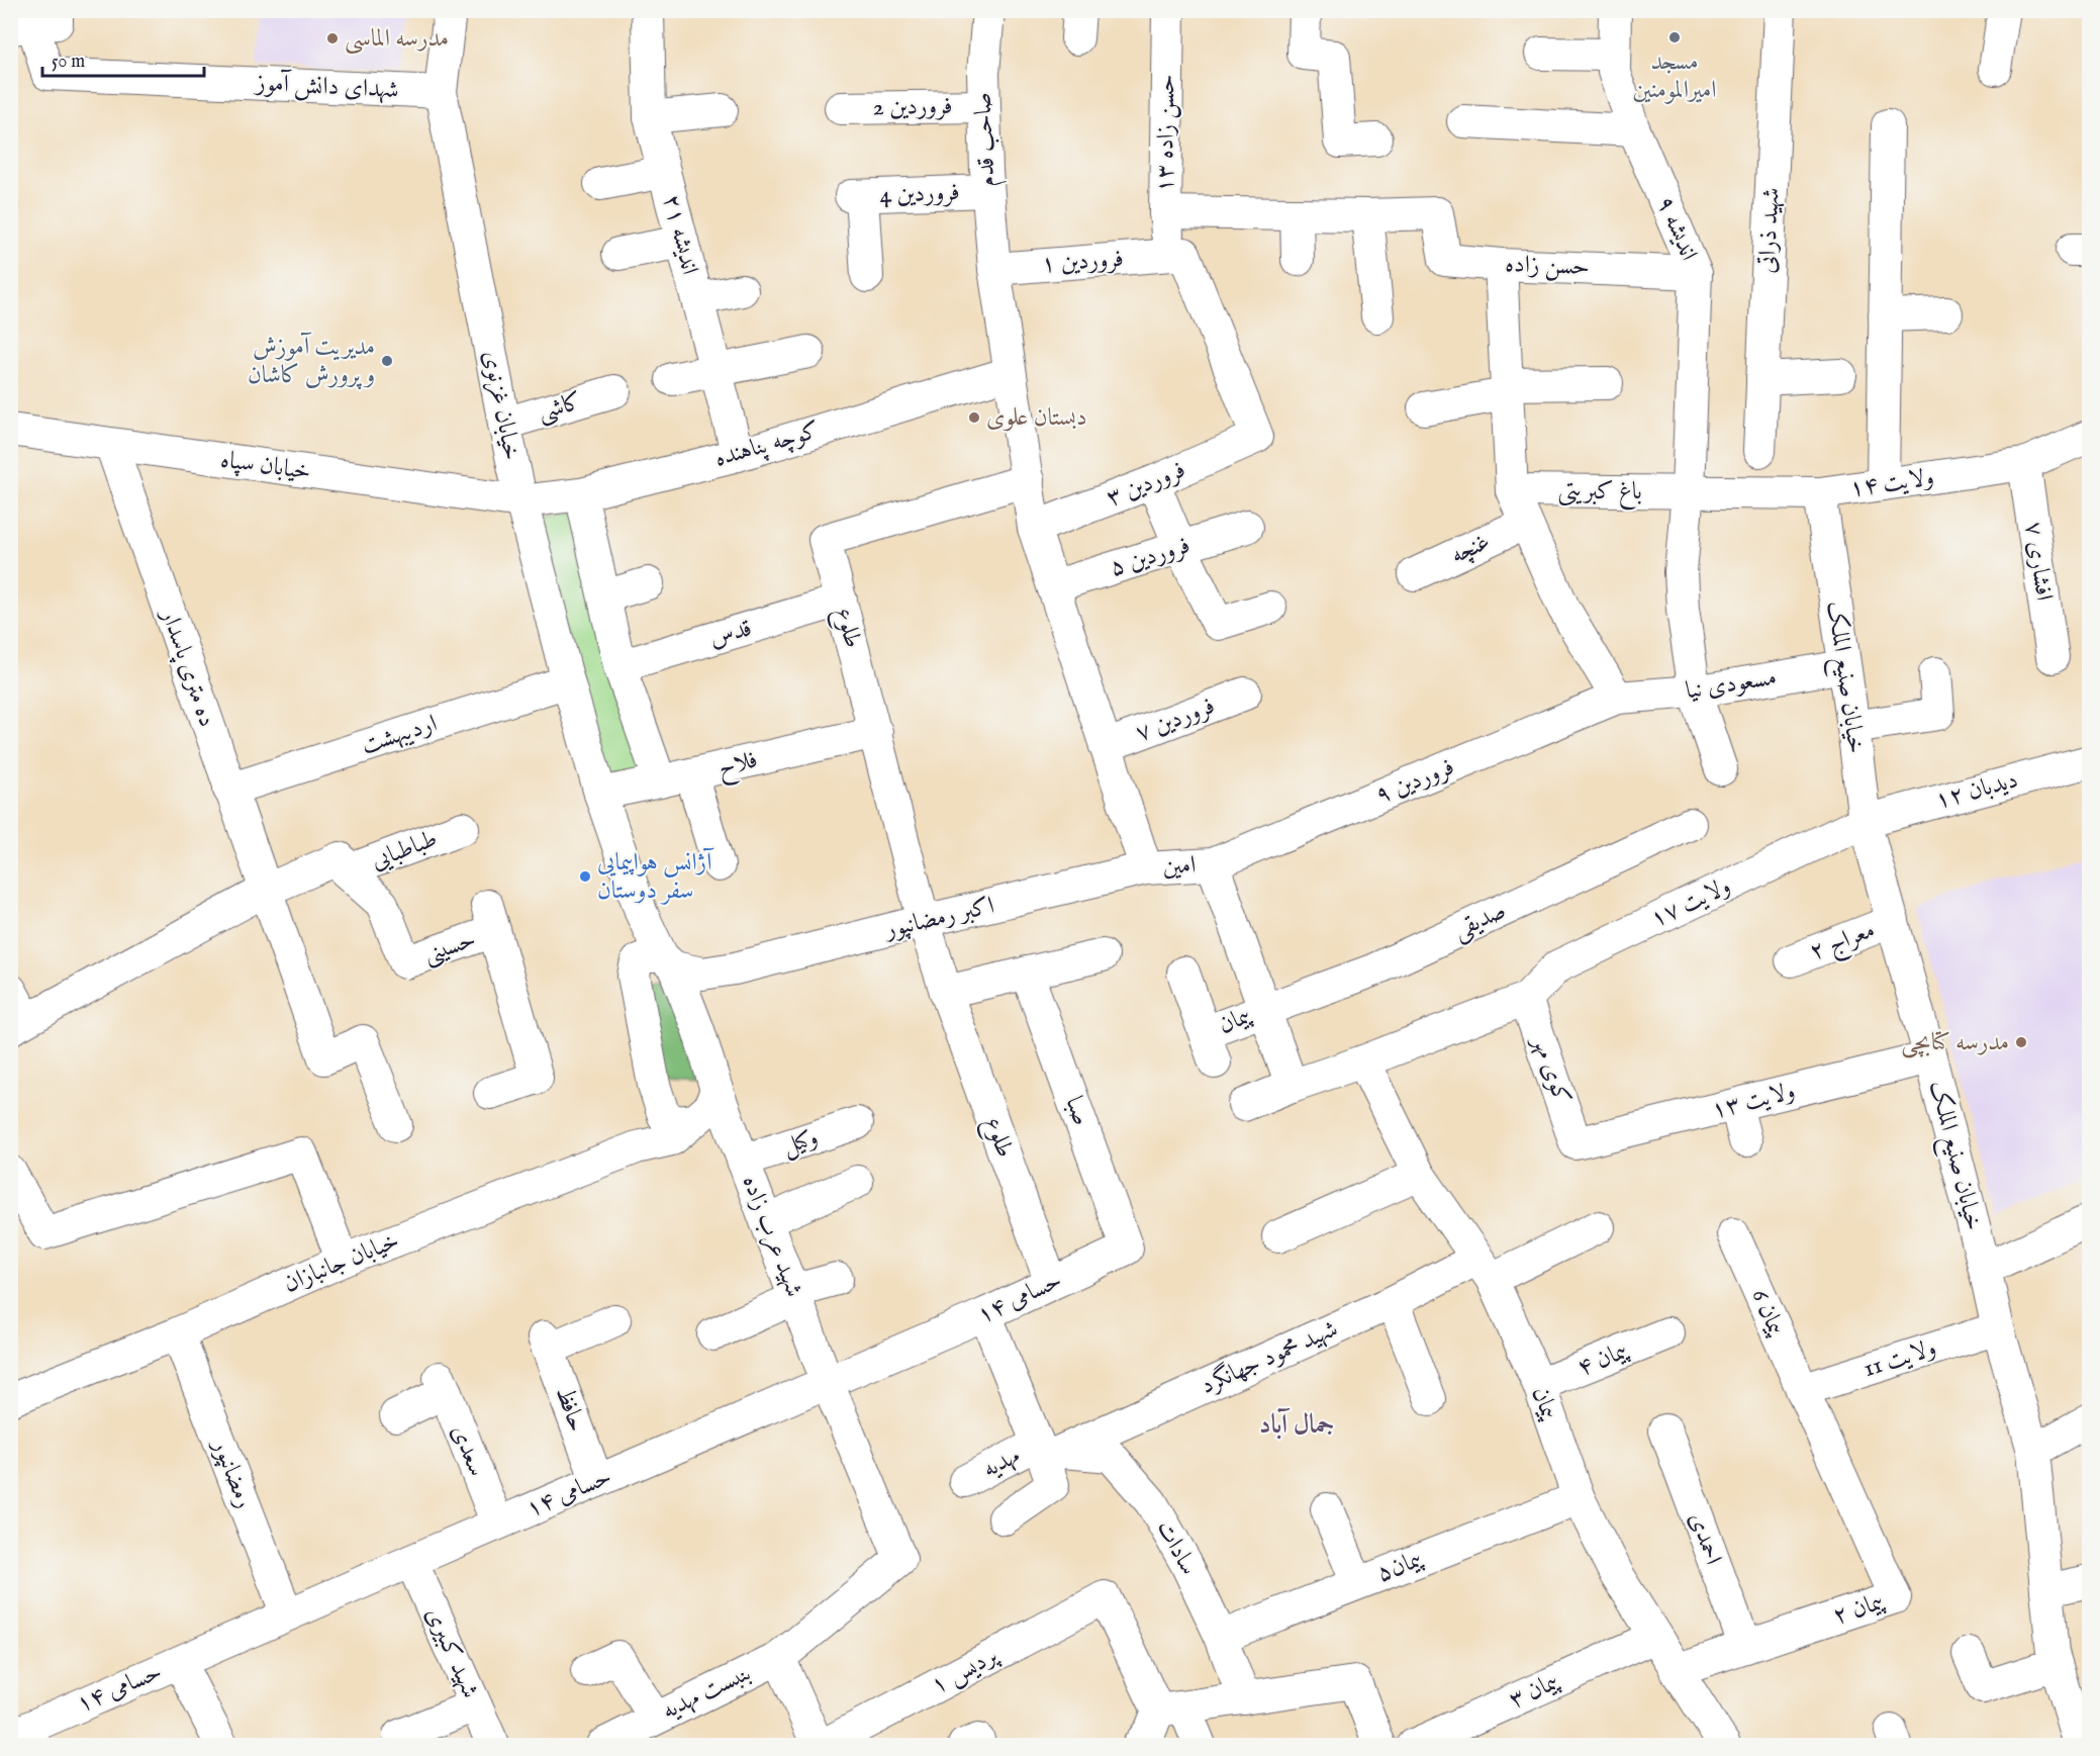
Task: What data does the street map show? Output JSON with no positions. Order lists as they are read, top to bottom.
{
  "streets": {
    "street": [
      "شهدای دانش آموز",
      "فروردین 2",
      "حسن زاده ۱۳",
      "صاحب قدم",
      "فروردین 4",
      "اندیشه ۹",
      "شهید ذراتی",
      "اندیشه ۲۱",
      "فروردین ۱",
      "حسن زاده",
      "خیابان غزنوی",
      "کاشی",
      "کوچه پناهنده",
      "خیابان سپاه",
      "ولایت ۱۴",
      "فروردین ۳",
      "باغ کبریتی",
      "غنچه",
      "فروردین ۵",
      "افشاری ۷",
      "طلوع",
      "قدس",
      "ده متری پاسدار",
      "خیابان صنیع الملک",
      "مسعودی نیا",
      "فروردین ۷",
      "اردیبهشت",
      "فلاح",
      "فروردین ۹",
      "دیدبان ۱۲",
      "طباطبایی",
      "امین",
      "ولایت ۱۷",
      "اکبر رمضانپور",
      "صدیقی",
      "معراج ۲",
      "حسینی",
      "پیمان",
      "کوی مهر",
      "ولایت ۱۳",
      "صبا",
      "وکیل",
      "شهید عرب زاده",
      "خیابان جانبازان",
      "حسامی ۱۴",
      "پیمان 6",
      "شهید محمود جهانگرد",
      "ولایت 11",
      "پیمان ۴",
      "حافظ",
      "سعدی",
      "مهدیه",
      "رمضانپور",
      "احمدی",
      "سادات",
      "پیمان۵",
      "پیمان ۲",
      "شهید کبیری",
      "پردیس ۱",
      "پیمان ۳",
      "بنبست مهدیه"
    ]
  },
  "crossings": [
    ["شهدای دانش آموز", "خیابان غزنوی"],
    ["فروردین 2", "صاحب قدم"],
    ["حسن زاده ۱۳", "فروردین ۱"],
    ["حسن زاده ۱۳", "فروردین ۳"],
    ["صاحب قدم", "فروردین 4"],
    ["صاحب قدم", "فروردین ۱"],
    ["صاحب قدم", "کوچه پناهنده"],
    ["صاحب قدم", "فروردین ۳"],
    ["صاحب قدم", "فروردین ۵"],
    ["صاحب قدم", "طلوع"],
    ["صاحب قدم", "فروردین ۷"],
    ["صاحب قدم", "امین"],
    ["صاحب قدم", "اکبر رمضانپور"],
    ["اندیشه ۹", "حسن زاده"],
    ["اندیشه ۹", "ولایت ۱۴"],
    ["اندیشه ۹", "باغ کبریتی"],
    ["اندیشه ۹", "مسعودی نیا"],
    ["اندیشه ۲۱", "کوچه پناهنده"],
    ["فروردین ۱", "فروردین ۳"],
    ["خیابان غزنوی", "کاشی"],
    ["خیابان غزنوی", "کوچه پناهنده"],
    ["خیابان غزنوی", "خیابان سپاه"],
    ["خیابان غزنوی", "اردیبهشت"],
    ["خیابان غزنوی", "فلاح"],
    ["خیابان غزنوی", "اکبر رمضانپور"],
    ["خیابان غزنوی", "شهید عرب زاده"],
    ["کوچه پناهنده", "خیابان سپاه"],
    ["خیابان سپاه", "ده متری پاسدار"],
    ["ولایت ۱۴", "باغ کبریتی"],
    ["ولایت ۱۴", "افشاری ۷"],
    ["ولایت ۱۴", "خیابان صنیع الملک"],
    ["طلوع", "قدس"],
    ["طلوع", "فلاح"],
    ["طلوع", "اکبر رمضانپور"],
    ["طلوع", "حسامی ۱۴"],
    ["ده متری پاسدار", "اردیبهشت"],
    ["خیابان صنیع الملک", "مسعودی نیا"],
    ["خیابان صنیع الملک", "دیدبان ۱۲"],
    ["خیابان صنیع الملک", "ولایت ۱۷"],
    ["خیابان صنیع الملک", "معراج ۲"],
    ["خیابان صنیع الملک", "ولایت ۱۳"],
    ["خیابان صنیع الملک", "ولایت 11"],
    ["مسعودی نیا", "فروردین ۹"],
    ["فروردین ۹", "امین"],
    ["دیدبان ۱۲", "ولایت ۱۷"],
    ["طباطبایی", "حسینی"],
    ["امین", "اکبر رمضانپور"],
    ["ولایت ۱۷", "کوی مهر"],
    ["اکبر رمضانپور", "شهید عرب زاده"],
    ["صدیقی", "پیمان"],
    ["پیمان", "شهید محمود جهانگرد"],
    ["پیمان", "پیمان ۴"],
    ["پیمان", "پیمان۵"],
    ["پیمان", "پیمان ۲"],
    ["پیمان", "پیمان ۳"],
    ["کوی مهر", "ولایت ۱۳"],
    ["صبا", "حسامی ۱۴"],
    ["وکیل", "شهید عرب زاده"],
    ["شهید عرب زاده", "حسامی ۱۴"],
    ["شهید عرب زاده", "بنبست مهدیه"],
    ["خیابان جانبازان", "رمضانپور"],
    ["حسامی ۱۴", "حافظ"],
    ["حسامی ۱۴", "سعدی"],
    ["حسامی ۱۴", "رمضانپور"],
    ["حسامی ۱۴", "شهید کبیری"],
    ["پیمان 6", "ولایت 11"],
    ["پیمان 6", "پیمان ۲"],
    ["شهید محمود جهانگرد", "مهدیه"],
    ["شهید محمود جهانگرد", "سادات"],
    ["ولایت 11", "پیمان ۲"],
    ["مهدیه", "سادات"],
    ["احمدی", "پیمان ۲"],
    ["سادات", "پیمان۵"]
  ],
  "districts": ["جمال آباد"],
  "places": [
    "مسجد امیرالمومنین",
    "مدرسه الماسی",
    "مدیریت آموزش و پرورش کاشان",
    "دبستان علوی",
    "آژانس هواپیمایی سفر دوستان",
    "مدرسه کتابچی"
  ],
  "scale_bar": "50 m"
}
